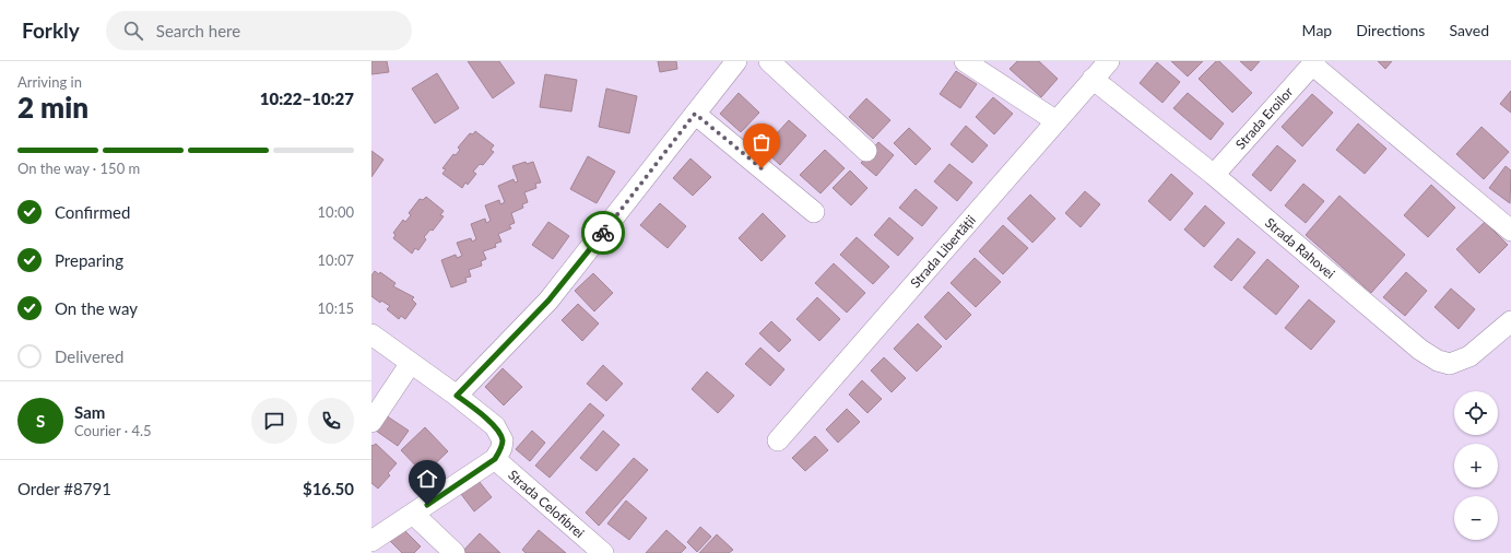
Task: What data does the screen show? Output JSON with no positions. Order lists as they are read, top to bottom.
{
  "streets": {
    "street": [
      "Strada Eroilor",
      "Strada Rahovei",
      "Strada Libertății",
      "Strada Celofibrei"
    ]
  },
  "crossings": [
    ["Strada Eroilor", "Strada Rahovei"],
    ["Strada Rahovei", "Strada Libertății"]
  ],
  "page": {
    "header": "Forkly",
    "search": "Search here",
    "nav": ["Map", "Directions", "Saved"],
    "heading": ["2 min", "Arriving in", "10:22–10:27"],
    "panel": [
      "Sam",
      "Courier · 4.5",
      "Order #8791",
      "$16.50"
    ],
    "bar": "On the way · 150 m",
    "list": [
      ["Confirmed", "10:00"],
      ["Preparing", "10:07"],
      ["On the way", "10:15"],
      "Delivered"
    ],
    "map_buttons": ["+", "−"],
    "round": "S"
  }
}
